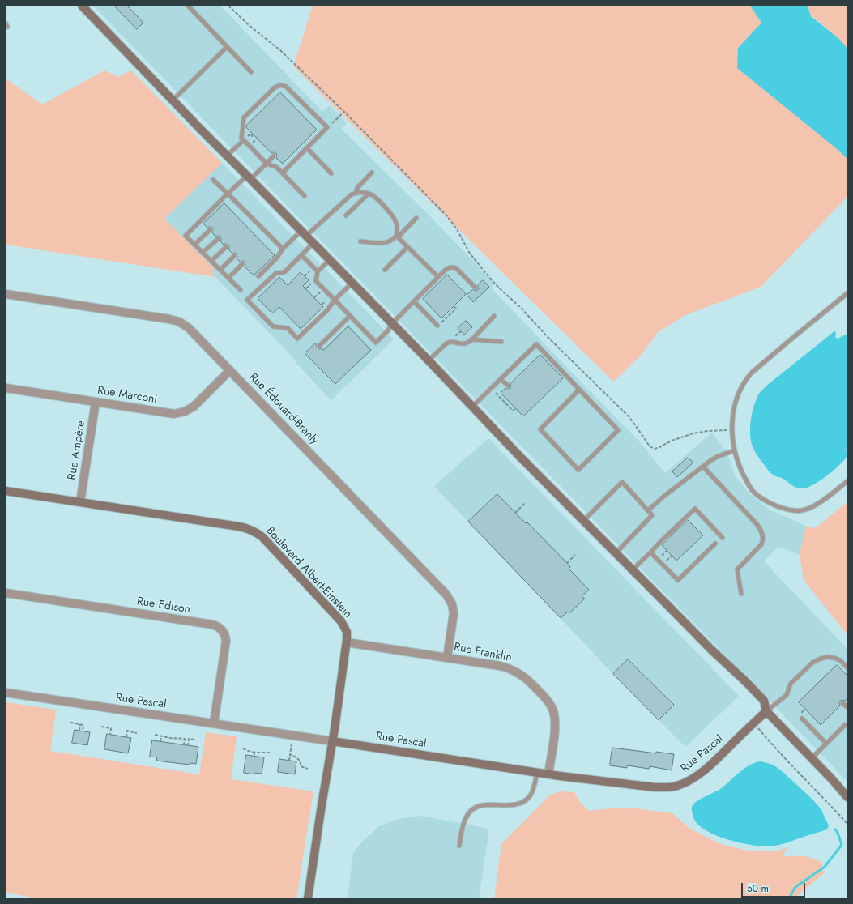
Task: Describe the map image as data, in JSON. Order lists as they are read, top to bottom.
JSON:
{
  "streets": {
    "street": [
      "Rue Marconi",
      "Rue Édouard-Branly",
      "Rue Ampère",
      "Boulevard Albert-Einstein",
      "Rue Edison",
      "Rue Franklin",
      "Rue Pascal"
    ]
  },
  "crossings": [
    ["Rue Marconi", "Rue Édouard-Branly"],
    ["Rue Marconi", "Rue Ampère"],
    ["Rue Édouard-Branly", "Rue Franklin"],
    ["Rue Ampère", "Boulevard Albert-Einstein"],
    ["Boulevard Albert-Einstein", "Rue Franklin"],
    ["Boulevard Albert-Einstein", "Rue Pascal"],
    ["Rue Edison", "Rue Pascal"],
    ["Rue Franklin", "Rue Pascal"]
  ],
  "scale_bar": "50 m"
}
